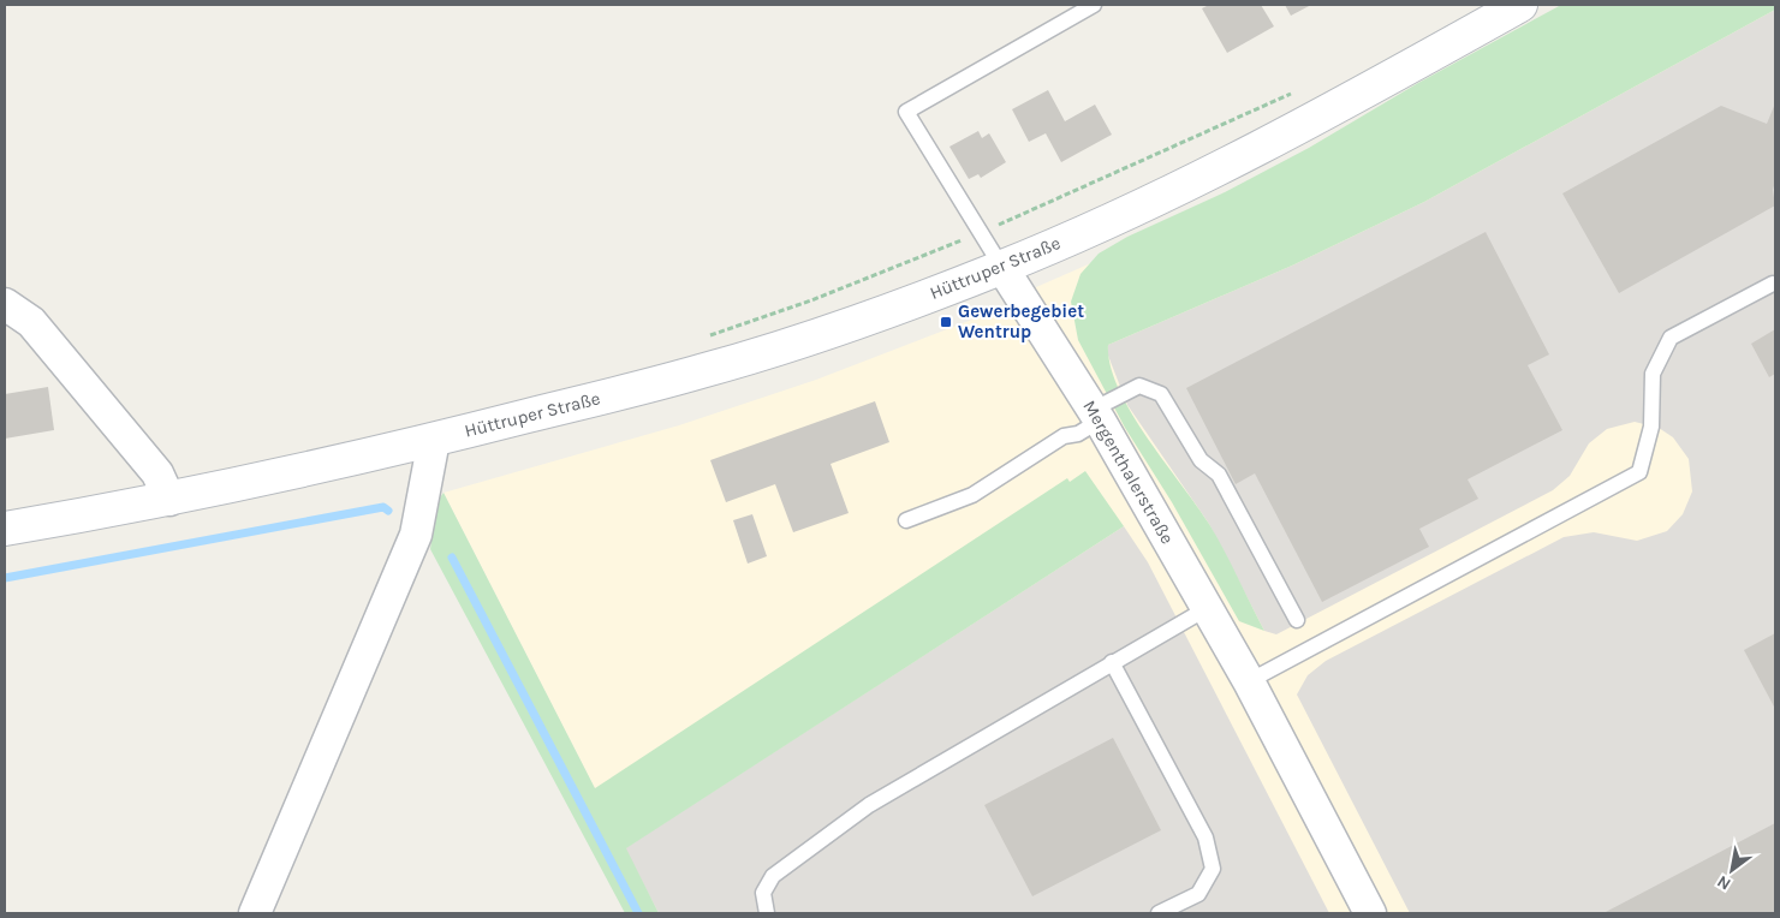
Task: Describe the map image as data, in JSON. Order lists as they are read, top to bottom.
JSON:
{
  "streets": {
    "main road": ["Hüttruper Straße"],
    "street": ["Mergenthalerstraße"]
  },
  "crossings": [
    ["Hüttruper Straße", "Mergenthalerstraße"]
  ],
  "places": {
    "transit": ["Gewerbegebiet Wentrup"]
  },
  "north": "bottom left"
}
